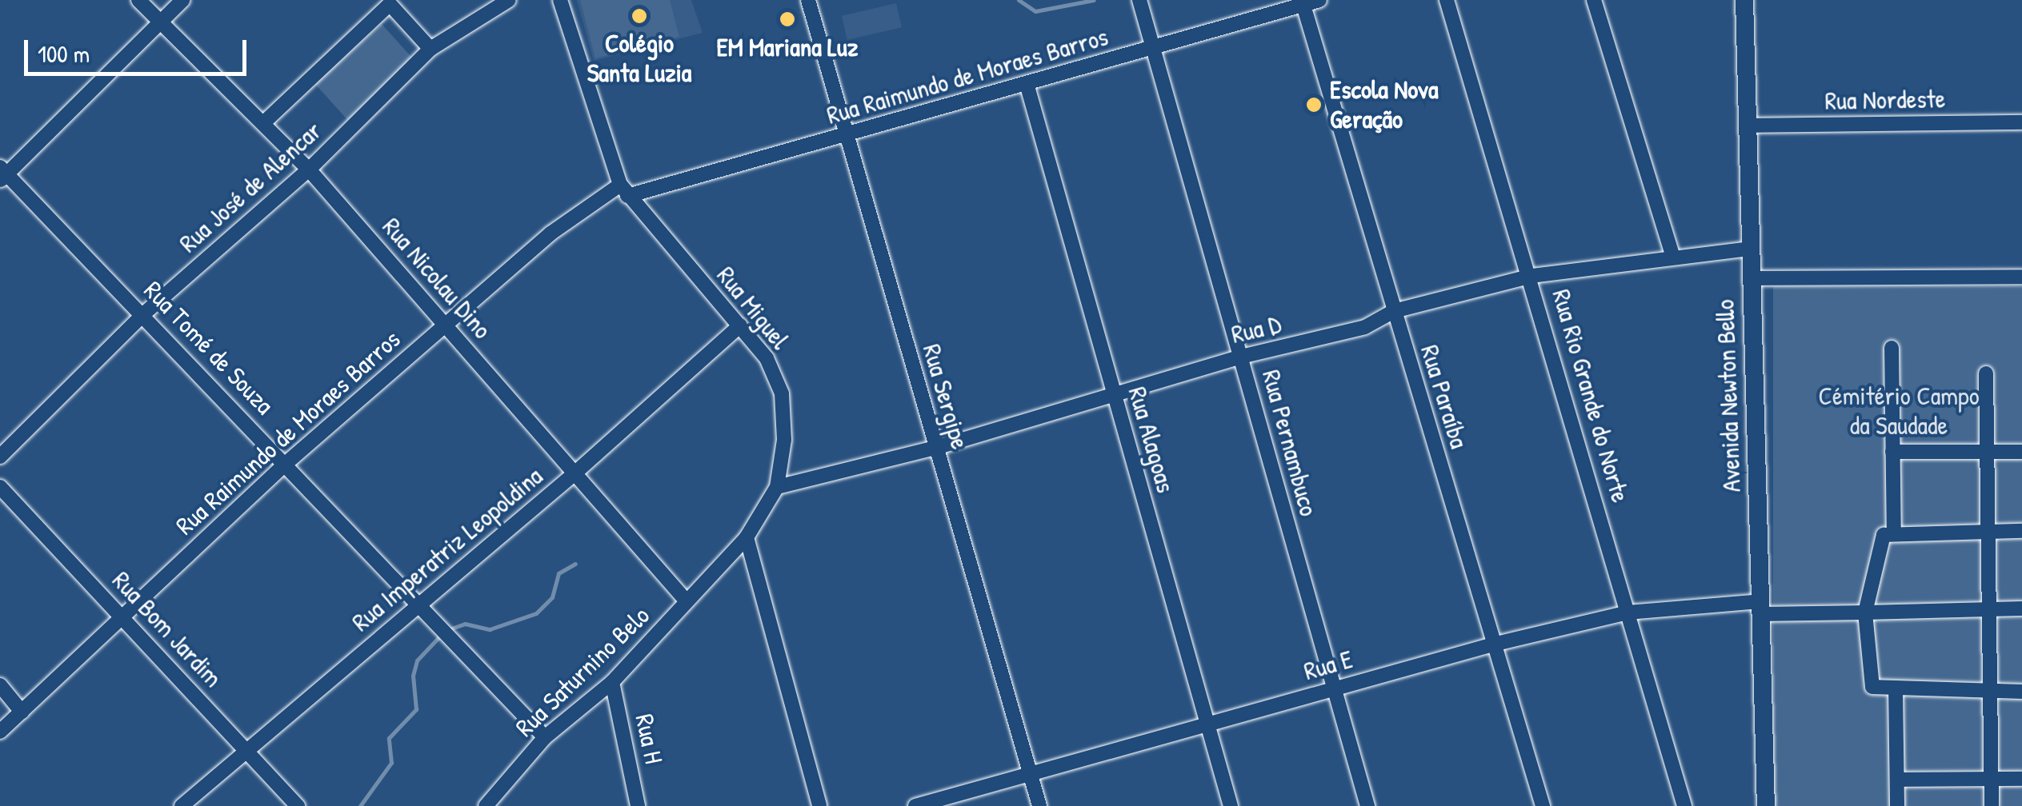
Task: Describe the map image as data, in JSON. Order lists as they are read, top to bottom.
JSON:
{
  "streets": {
    "main road": ["Avenida Newton Bello"],
    "street": [
      "Rua Raimundo de Moraes Barros",
      "Rua Nordeste",
      "Rua José de Alencar",
      "Rua Nicolau Dino",
      "Rua Miguel",
      "Rua D",
      "Rua Tomé de Souza",
      "Rua Rio Grande do Norte",
      "Rua Sergipe",
      "Rua Paraíba",
      "Rua Alagoas",
      "Rua Pernambuco",
      "Rua Imperatriz Leopoldina",
      "Rua Bom Jardim",
      "Rua E",
      "Rua Saturnino Belo",
      "Rua H"
    ]
  },
  "crossings": [
    ["Rua Raimundo de Moraes Barros", "Rua Nicolau Dino"],
    ["Rua Raimundo de Moraes Barros", "Rua Miguel"],
    ["Rua Raimundo de Moraes Barros", "Rua Tomé de Souza"],
    ["Rua Raimundo de Moraes Barros", "Rua Sergipe"],
    ["Rua Raimundo de Moraes Barros", "Rua Paraíba"],
    ["Rua Raimundo de Moraes Barros", "Rua Alagoas"],
    ["Rua Raimundo de Moraes Barros", "Rua Pernambuco"],
    ["Rua Raimundo de Moraes Barros", "Rua Bom Jardim"],
    ["Rua Nordeste", "Avenida Newton Bello"],
    ["Rua José de Alencar", "Rua Nicolau Dino"],
    ["Rua José de Alencar", "Rua Tomé de Souza"],
    ["Rua Nicolau Dino", "Rua Imperatriz Leopoldina"],
    ["Rua Nicolau Dino", "Rua Saturnino Belo"],
    ["Rua Miguel", "Rua D"],
    ["Rua Miguel", "Rua Imperatriz Leopoldina"],
    ["Rua Miguel", "Rua Saturnino Belo"],
    ["Rua D", "Rua Rio Grande do Norte"],
    ["Rua D", "Avenida Newton Bello"],
    ["Rua D", "Rua Sergipe"],
    ["Rua D", "Rua Paraíba"],
    ["Rua D", "Rua Alagoas"],
    ["Rua D", "Rua Pernambuco"],
    ["Rua Tomé de Souza", "Rua Imperatriz Leopoldina"],
    ["Rua Tomé de Souza", "Rua Saturnino Belo"],
    ["Rua Rio Grande do Norte", "Rua E"],
    ["Avenida Newton Bello", "Rua E"],
    ["Rua Sergipe", "Rua E"],
    ["Rua Paraíba", "Rua E"],
    ["Rua Alagoas", "Rua E"],
    ["Rua Pernambuco", "Rua E"],
    ["Rua Imperatriz Leopoldina", "Rua Bom Jardim"],
    ["Rua Saturnino Belo", "Rua H"]
  ],
  "parks": ["Cémitério Campo da Saudade"],
  "places": ["Colégio Santa Luzia", "EM Mariana Luz", "Escola Nova Geração"],
  "scale_bar": "100 m"
}
